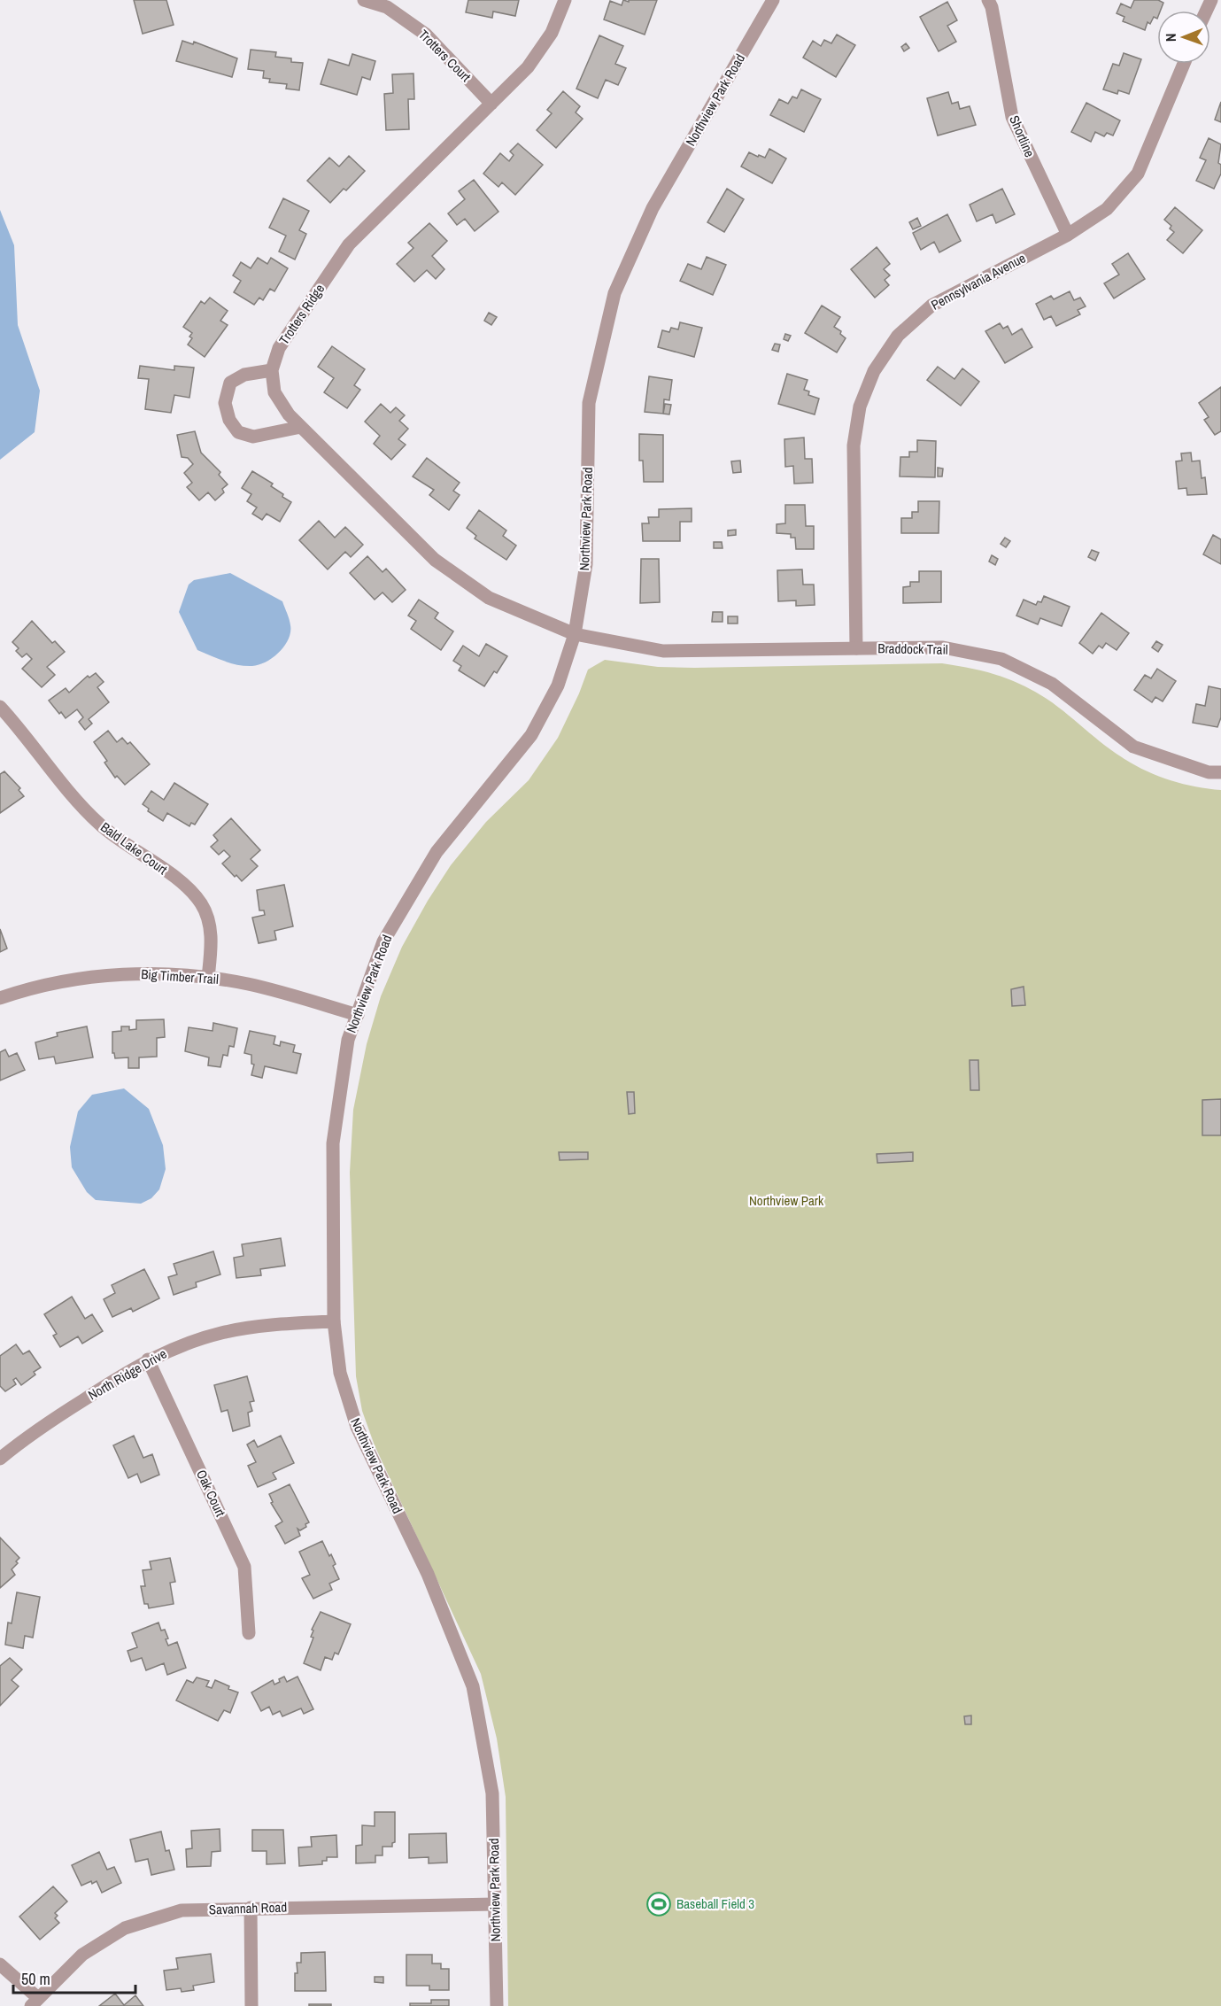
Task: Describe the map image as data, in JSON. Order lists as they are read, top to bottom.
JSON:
{
  "streets": {
    "street": [
      "Trotters Court",
      "Northview Park Road",
      "Shortline",
      "Pennsylvania Avenue",
      "Trotters Ridge",
      "Braddock Trail",
      "Bald Lake Court",
      "Big Timber Trail",
      "North Ridge Drive",
      "Oak Court",
      "Savannah Road"
    ]
  },
  "crossings": [
    ["Trotters Court", "Trotters Ridge"],
    ["Northview Park Road", "Braddock Trail"],
    ["Northview Park Road", "Big Timber Trail"],
    ["Northview Park Road", "North Ridge Drive"],
    ["Northview Park Road", "Savannah Road"],
    ["Shortline", "Pennsylvania Avenue"],
    ["Pennsylvania Avenue", "Braddock Trail"],
    ["Bald Lake Court", "Big Timber Trail"],
    ["North Ridge Drive", "Oak Court"]
  ],
  "parks": ["Northview Park"],
  "places": {
    "sports": ["Baseball Field 3"]
  },
  "scale_bar": "50 m",
  "north": "left"
}
